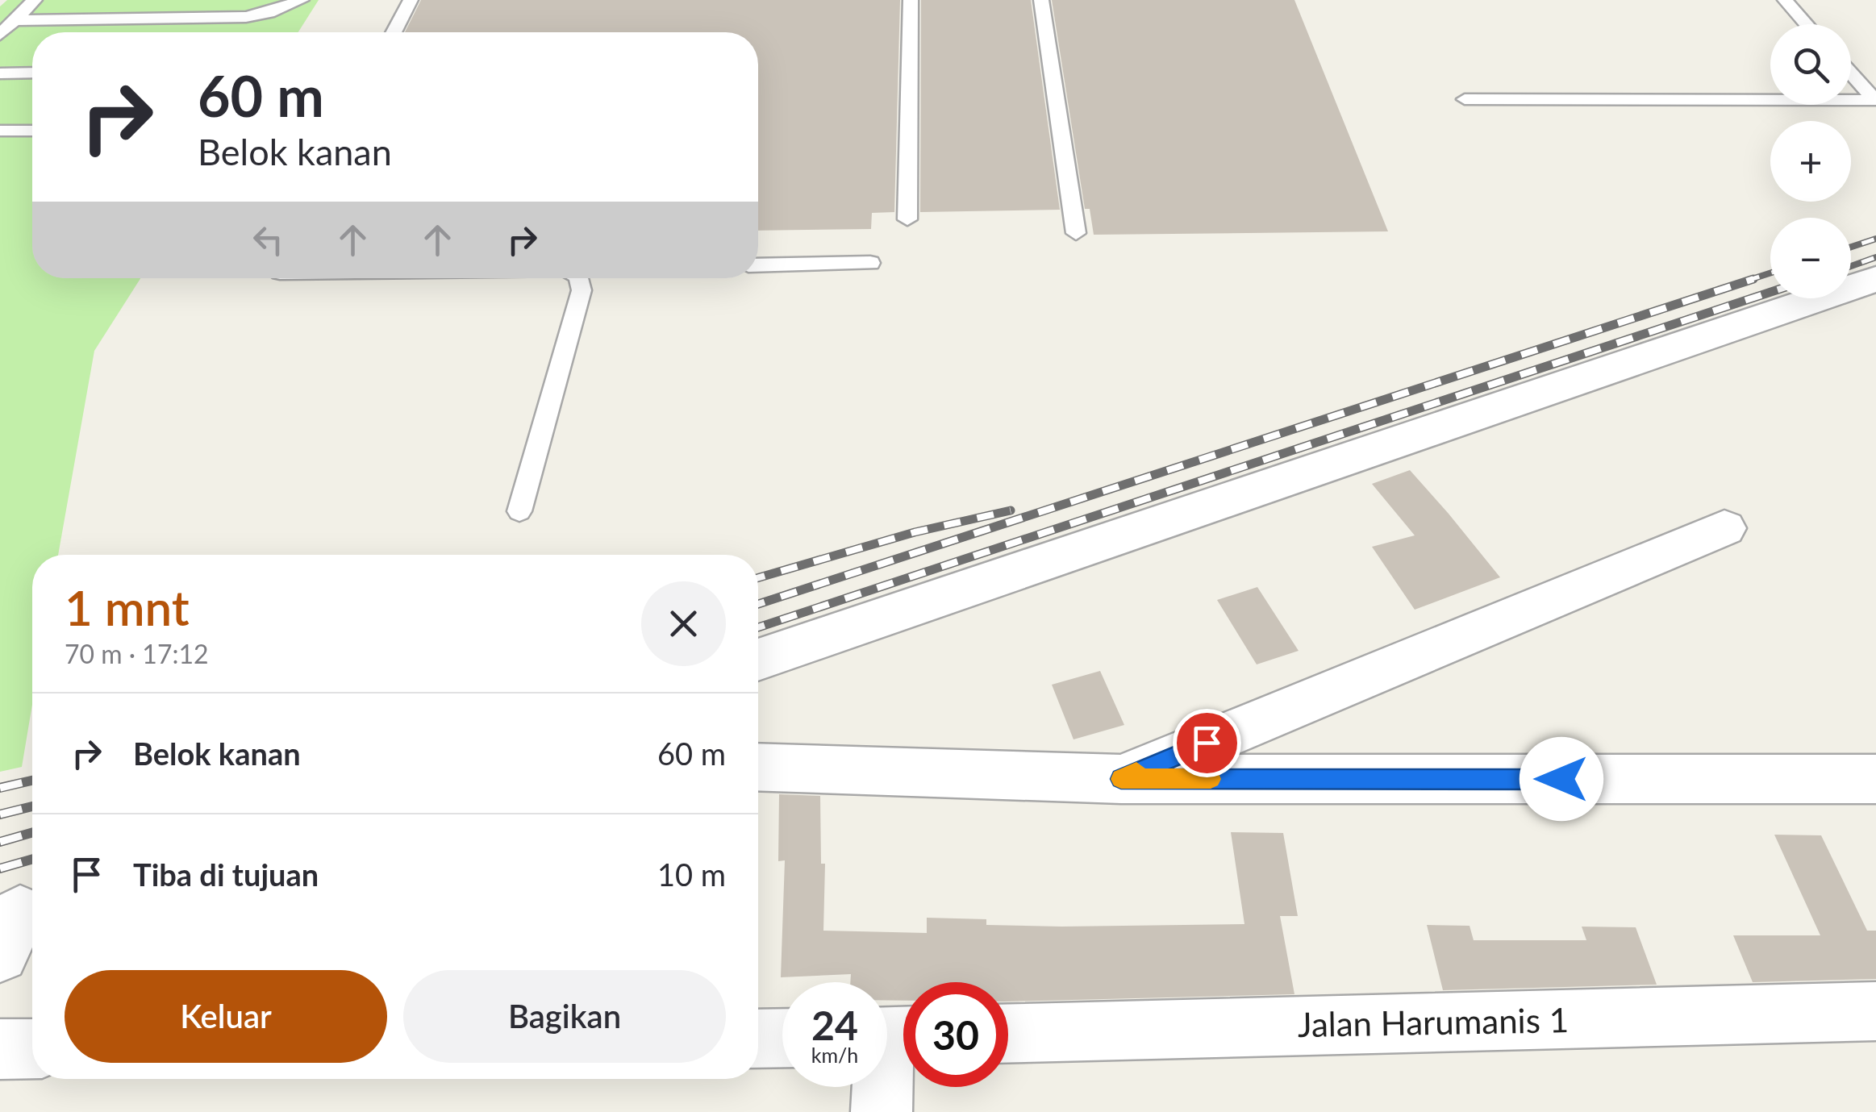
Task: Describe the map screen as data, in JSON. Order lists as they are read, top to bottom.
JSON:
{
  "streets": {
    "street": ["Jalan Harumanis 1"]
  },
  "page": {
    "map_buttons": ["+", "−"],
    "turn": ["60 m", "Belok kanan"],
    "heading": ["1 mnt", "70 m · 17:12"],
    "list": [
      {
        "name": "Belok kanan",
        "value": "60 m"
      },
      {
        "name": "Tiba di tujuan",
        "value": "10 m"
      }
    ],
    "buttons": ["Keluar", "Bagikan"],
    "speed": "24 km/h",
    "limit": "30"
  }
}
